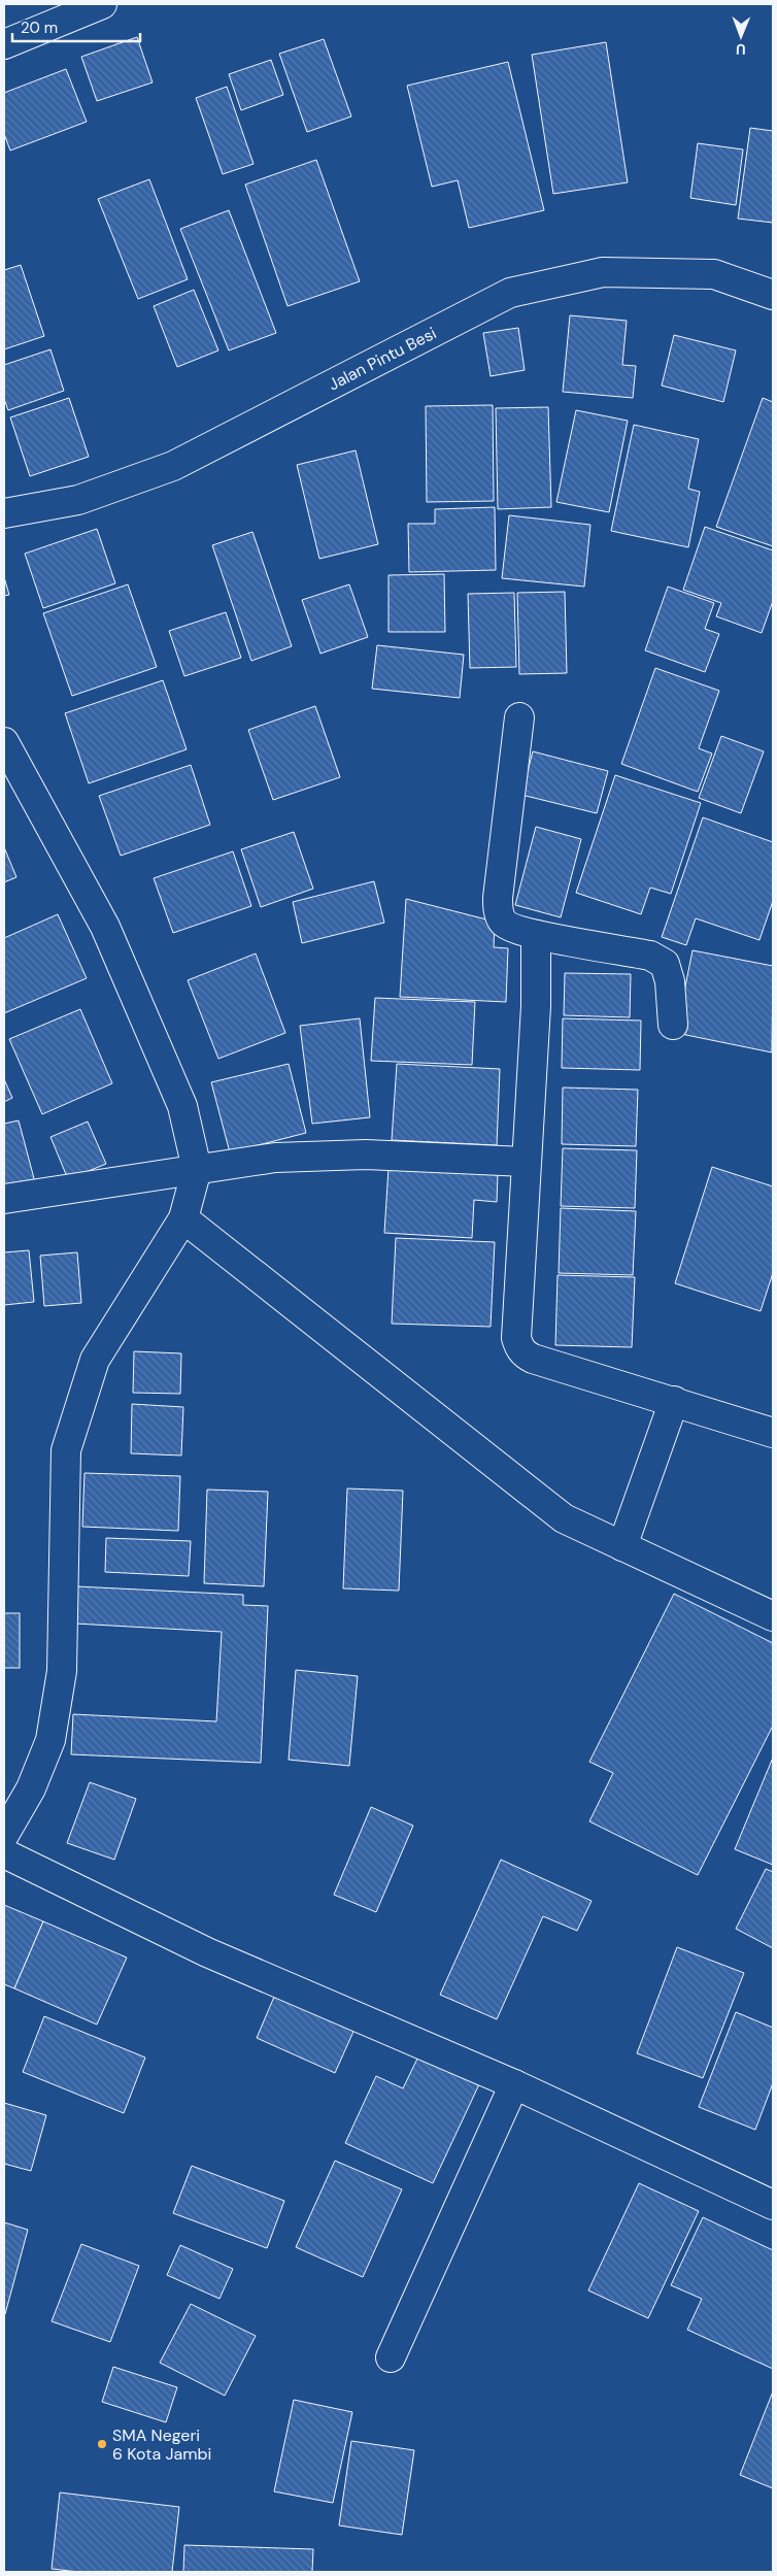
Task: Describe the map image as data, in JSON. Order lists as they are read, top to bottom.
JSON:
{
  "streets": {
    "street": ["Jalan Pintu Besi"]
  },
  "places": ["SMA Negeri 6 Kota Jambi"],
  "scale_bar": "20 m",
  "north": "bottom"
}
